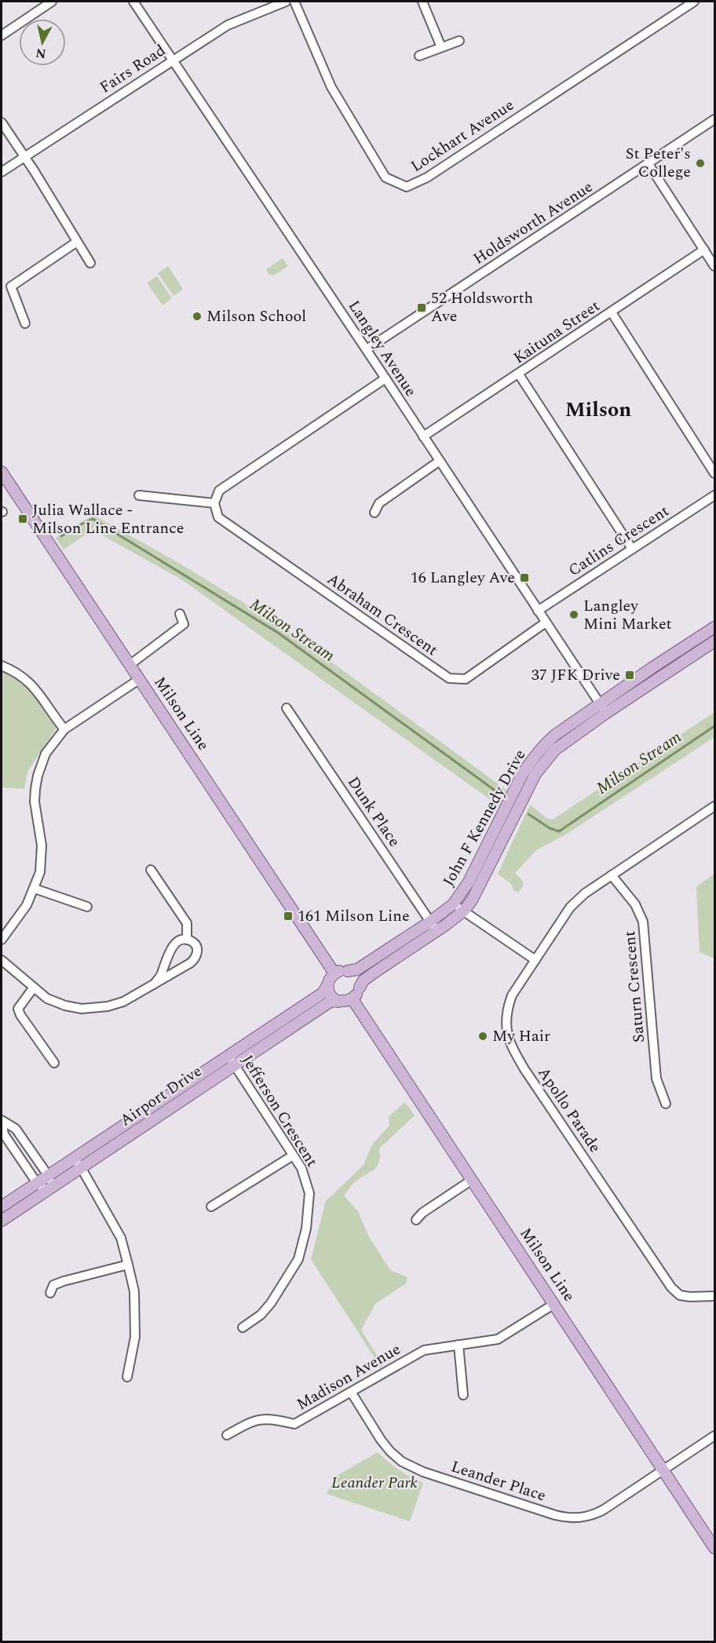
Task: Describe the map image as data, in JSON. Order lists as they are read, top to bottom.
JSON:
{
  "streets": {
    "main road": ["Milson Line", "John F Kennedy Drive", "Airport Drive"],
    "street": [
      "Fairs Road",
      "Lockhart Avenue",
      "Holdsworth Avenue",
      "Kaituna Street",
      "Langley Avenue",
      "Catlins Crescent",
      "Abraham Crescent",
      "Dunk Place",
      "Saturn Crescent",
      "Apollo Parade",
      "Jefferson Crescent",
      "Madison Avenue",
      "Leander Place"
    ]
  },
  "crossings": [
    ["Fairs Road", "Langley Avenue"],
    ["Holdsworth Avenue", "Langley Avenue"],
    ["Kaituna Street", "Langley Avenue"],
    ["Langley Avenue", "Catlins Crescent"],
    ["Langley Avenue", "Abraham Crescent"],
    ["Langley Avenue", "John F Kennedy Drive"],
    ["Milson Line", "John F Kennedy Drive"],
    ["Milson Line", "Airport Drive"],
    ["Milson Line", "Madison Avenue"],
    ["Milson Line", "Leander Place"],
    ["Dunk Place", "John F Kennedy Drive"],
    ["John F Kennedy Drive", "Airport Drive"],
    ["Saturn Crescent", "Apollo Parade"],
    ["Airport Drive", "Jefferson Crescent"],
    ["Madison Avenue", "Leander Place"]
  ],
  "districts": ["Milson"],
  "water": ["Milson Stream"],
  "parks": ["Leander Park"],
  "places": {
    "other": [
      "St Peter's College",
      "Milson School",
      "Langley Mini Market",
      "My Hair"
    ],
    "transit": [
      "52 Holdsworth Ave",
      "Julia Wallace - Milson Line Entrance",
      "16 Langley Ave",
      "37 JFK Drive",
      "161 Milson Line"
    ]
  },
  "north": "bottom"
}
